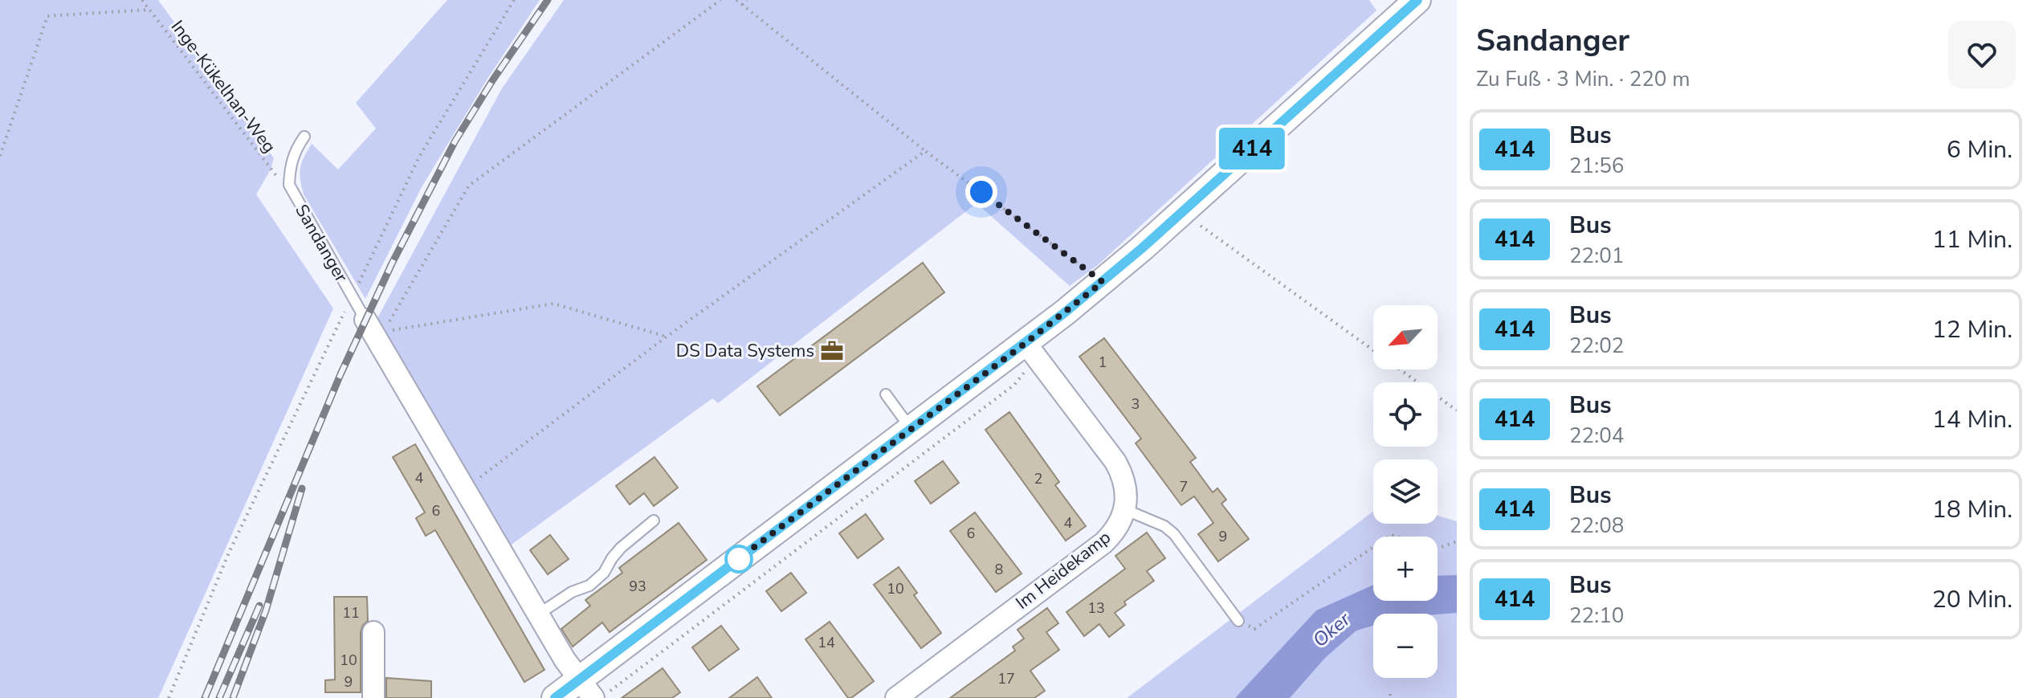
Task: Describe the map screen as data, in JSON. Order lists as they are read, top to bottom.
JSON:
{
  "streets": {
    "street": ["Sandanger", "Im Heidekamp"],
    "path": ["Inge-Kükelhan-Weg"]
  },
  "crossings": [
    ["Inge-Kükelhan-Weg", "Sandanger"]
  ],
  "water": ["Oker"],
  "places": {
    "office": ["DS Data Systems"]
  },
  "lines": ["bus line 414"],
  "house_numbers": [
    "1",
    "3",
    "4",
    "2",
    "7",
    "6",
    "4",
    "6",
    "9",
    "8",
    "93",
    "10",
    "13",
    "11",
    "14",
    "10",
    "17",
    "9"
  ],
  "north": "bottom left",
  "page": {
    "on_map": "414",
    "heading": ["Sandanger", "Zu Fuß · 3 Min. · 220 m"],
    "list": [
      {
        "mark": "414",
        "name": "Bus",
        "note": "21:56",
        "value": "6 Min."
      },
      {
        "mark": "414",
        "name": "Bus",
        "note": "22:01",
        "value": "11 Min."
      },
      {
        "mark": "414",
        "name": "Bus",
        "note": "22:02",
        "value": "12 Min."
      },
      {
        "mark": "414",
        "name": "Bus",
        "note": "22:04",
        "value": "14 Min."
      },
      {
        "mark": "414",
        "name": "Bus",
        "note": "22:08",
        "value": "18 Min."
      },
      {
        "mark": "414",
        "name": "Bus",
        "note": "22:10",
        "value": "20 Min."
      }
    ],
    "map_buttons": ["+", "−"]
  }
}
